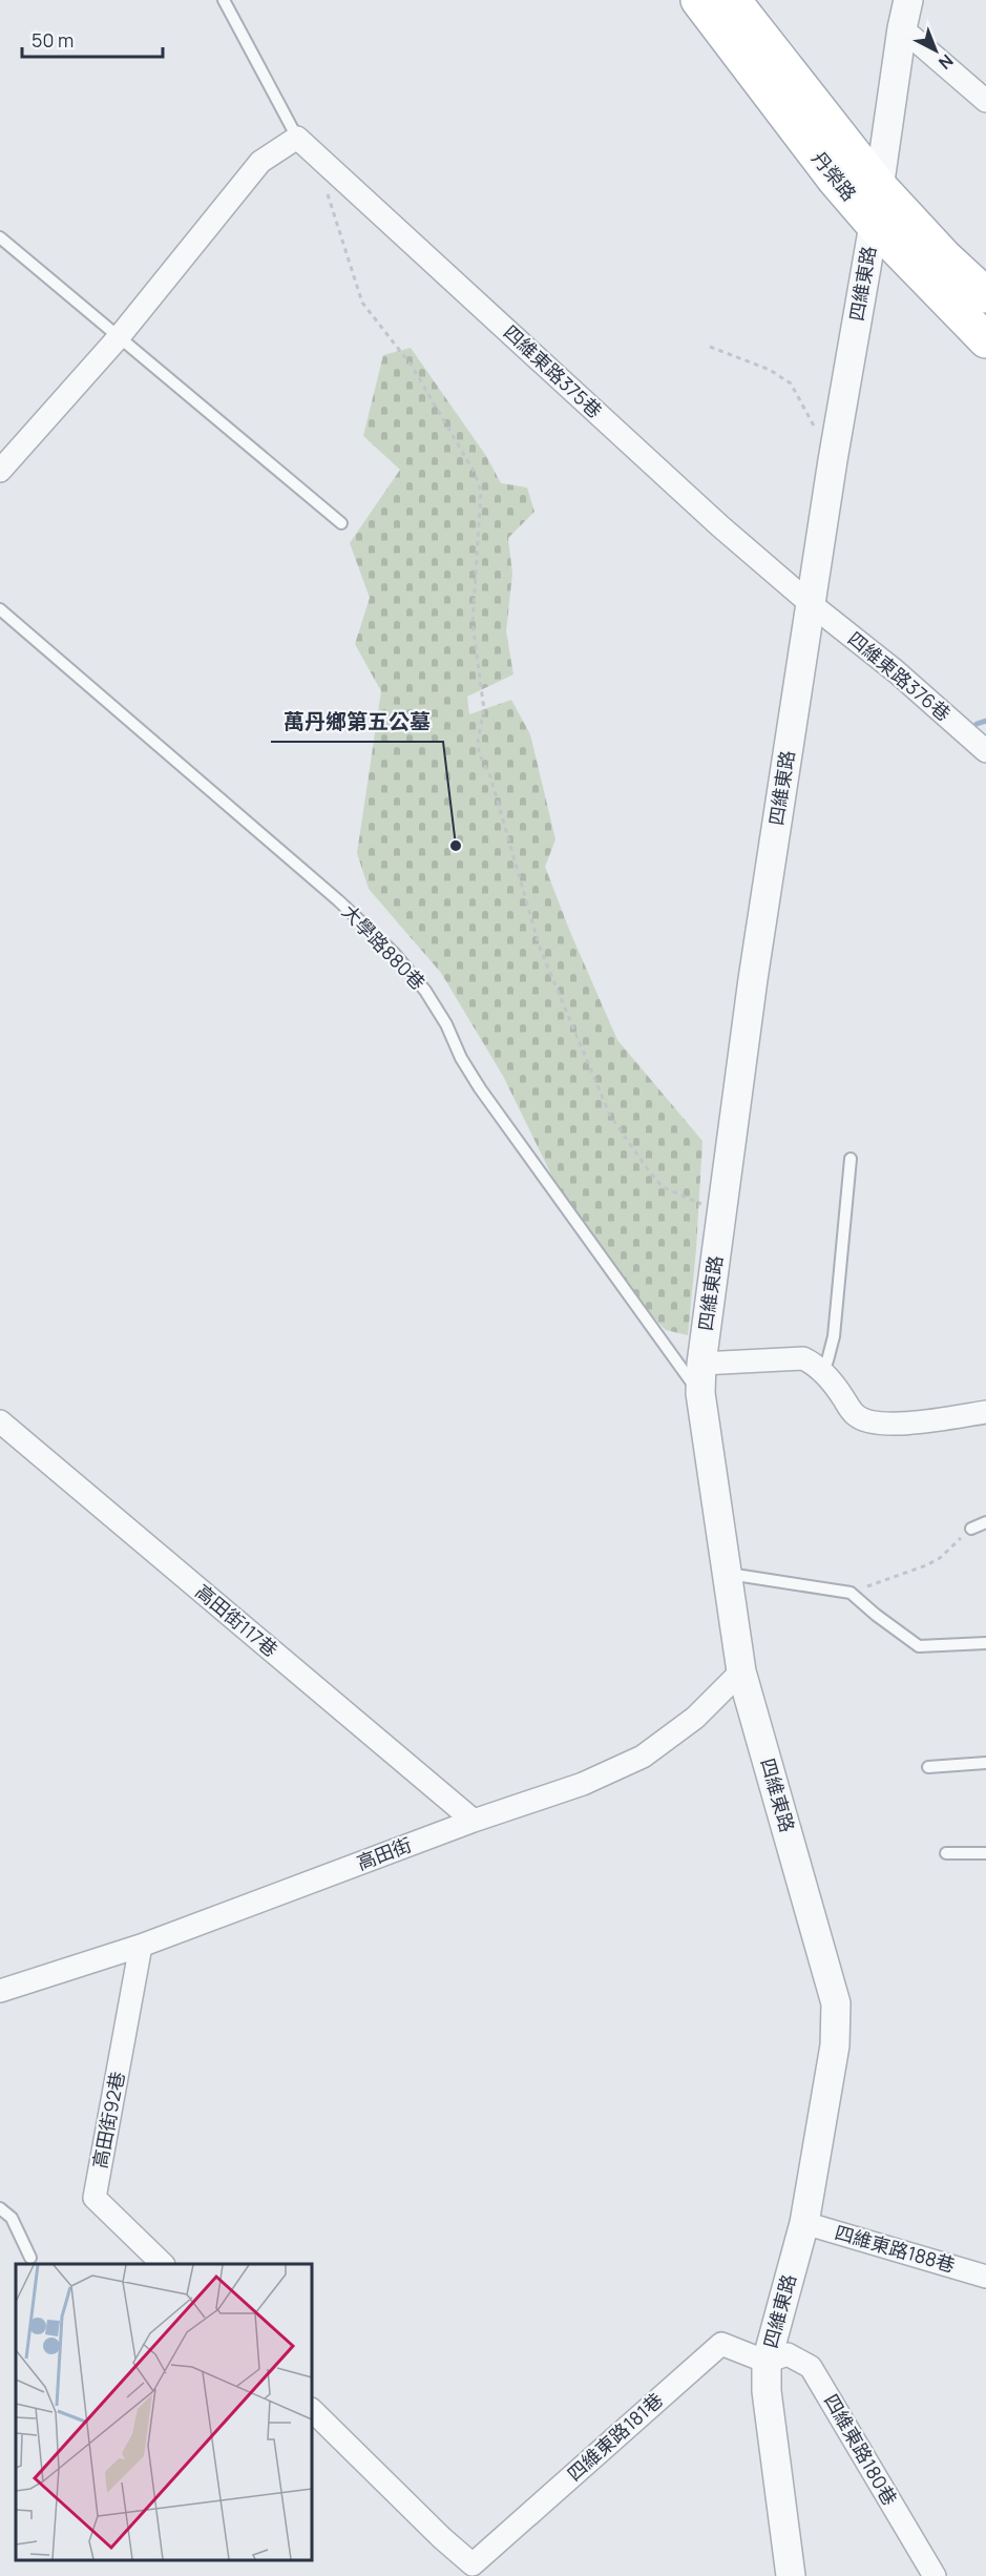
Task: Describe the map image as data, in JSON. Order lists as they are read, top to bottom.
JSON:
{
  "streets": {
    "main road": ["丹榮路"],
    "street": [
      "四維東路",
      "四維東路375巷",
      "四維東路376巷",
      "高田街117巷",
      "高田街",
      "高田街92巷",
      "四維東路188巷",
      "四維東路181巷",
      "四維東路180巷"
    ],
    "lane": ["大學路880巷"]
  },
  "crossings": [
    ["丹榮路", "四維東路"],
    ["四維東路", "四維東路375巷"],
    ["四維東路", "四維東路376巷"],
    ["四維東路", "大學路880巷"],
    ["四維東路", "高田街"],
    ["四維東路", "四維東路188巷"],
    ["四維東路", "四維東路181巷"],
    ["四維東路", "四維東路180巷"],
    ["四維東路375巷", "四維東路376巷"],
    ["高田街117巷", "高田街"],
    ["高田街", "高田街92巷"],
    ["四維東路181巷", "四維東路180巷"]
  ],
  "places": ["萬丹鄉第五公墓"],
  "scale_bar": "50 m",
  "north": "bottom right"
}
